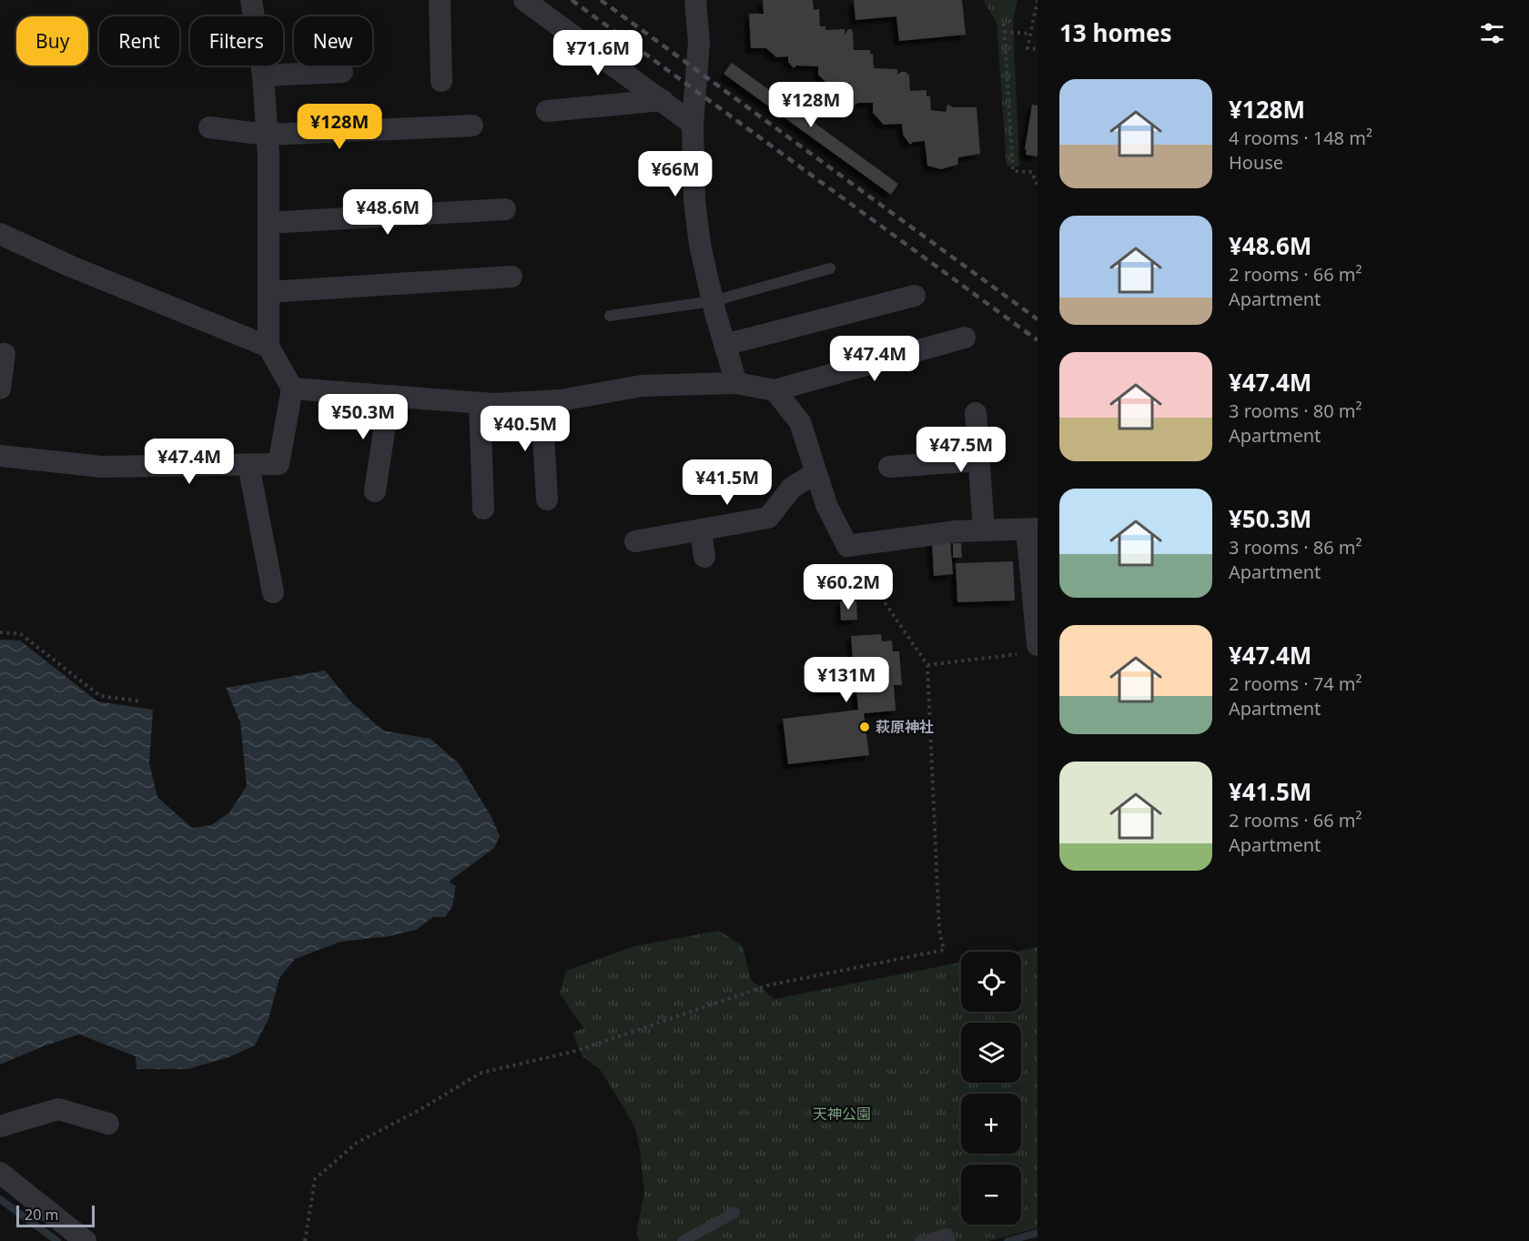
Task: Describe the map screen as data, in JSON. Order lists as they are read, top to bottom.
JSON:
{
  "parks": ["天神公園"],
  "places": ["萩原神社"],
  "scale_bar": "20 m",
  "page": {
    "heading": "13 homes",
    "chip": [
      "Buy",
      "Rent",
      "Filters",
      "New"
    ],
    "price": [
      "¥71.6M",
      "¥128M",
      "¥128M",
      "¥66M",
      "¥48.6M",
      "¥47.4M",
      "¥50.3M",
      "¥40.5M",
      "¥47.5M",
      "¥47.4M",
      "¥41.5M",
      "¥60.2M",
      "¥131M"
    ],
    "list": [
      {
        "name": "¥128M",
        "note": "4 rooms · 148 m² · House"
      },
      {
        "name": "¥48.6M",
        "note": "2 rooms · 66 m² · Apartment"
      },
      {
        "name": "¥47.4M",
        "note": "3 rooms · 80 m² · Apartment"
      },
      {
        "name": "¥50.3M",
        "note": "3 rooms · 86 m² · Apartment"
      },
      {
        "name": "¥47.4M",
        "note": "2 rooms · 74 m² · Apartment"
      },
      {
        "name": "¥41.5M",
        "note": "2 rooms · 66 m² · Apartment"
      }
    ],
    "map_buttons": ["+", "−"],
    "scale": "20 m"
  }
}
